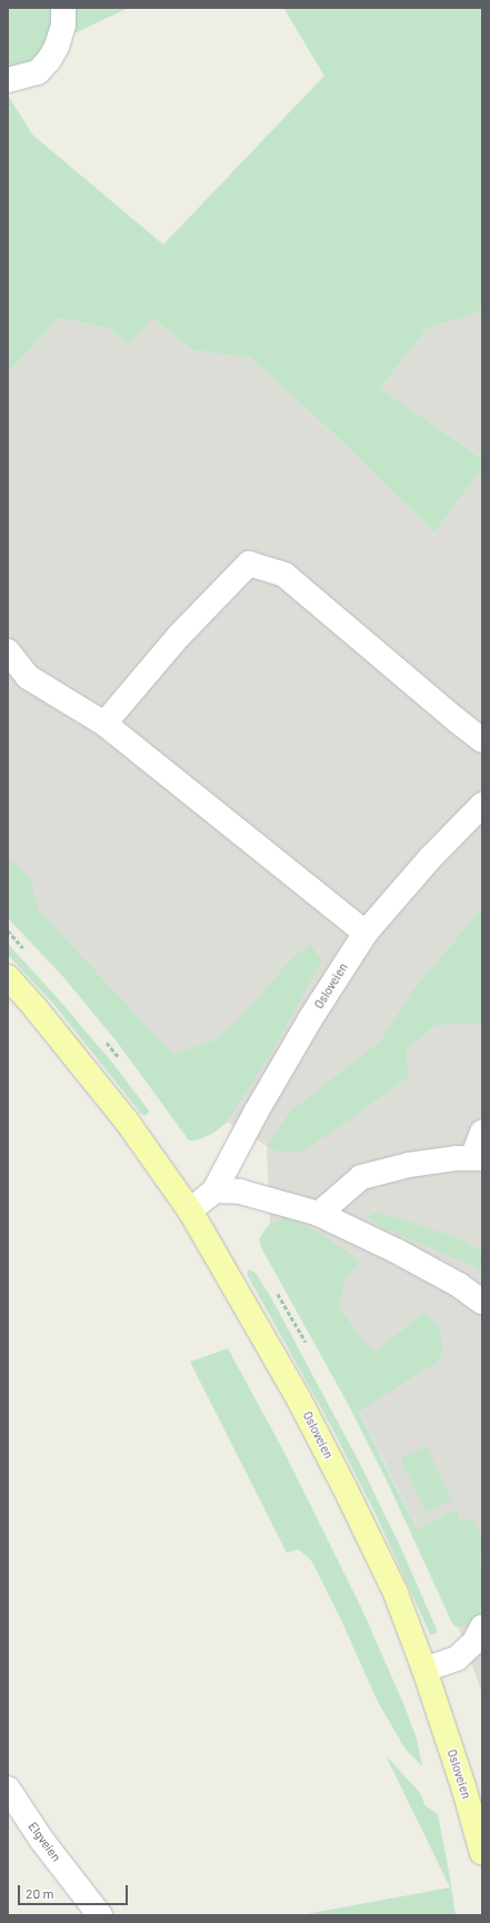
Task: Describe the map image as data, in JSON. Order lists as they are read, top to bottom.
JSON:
{
  "streets": {
    "main road": ["Osloveien"],
    "street": ["Elgveien"]
  },
  "scale_bar": "20 m"
}
